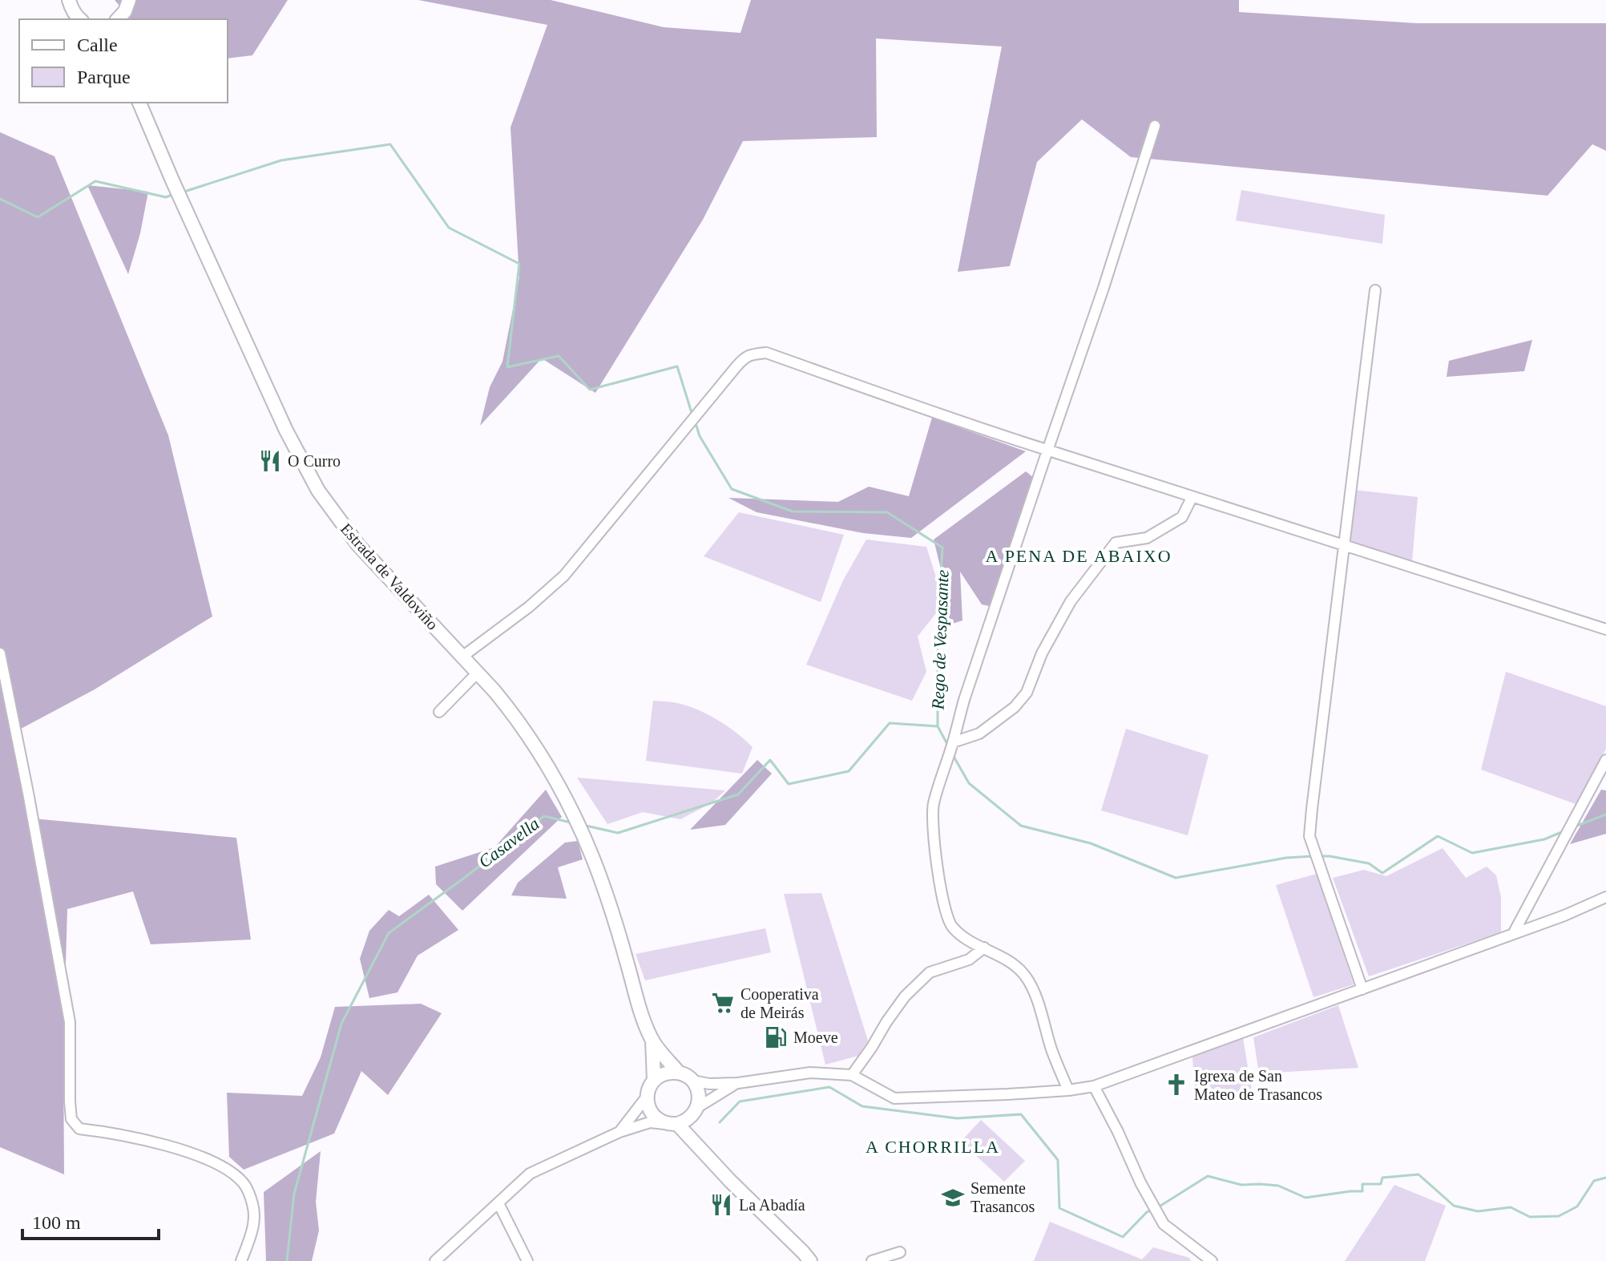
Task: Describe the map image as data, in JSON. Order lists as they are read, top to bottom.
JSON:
{
  "streets": {
    "main road": ["Estrada de Valdoviño"]
  },
  "districts": ["A PENA DE ABAIXO", "A CHORRILLA"],
  "water": ["Rego de Vespasante", "Casavella"],
  "places": {
    "restaurant": ["O Curro", "La Abadía"],
    "supermarket": ["Cooperativa de Meirás"],
    "fuel station": ["Moeve"],
    "church": ["Igrexa de San Mateo de Trasancos"],
    "school or university": ["Semente Trasancos"]
  },
  "legend": ["Calle", "Parque"],
  "scale_bar": "100 m"
}
